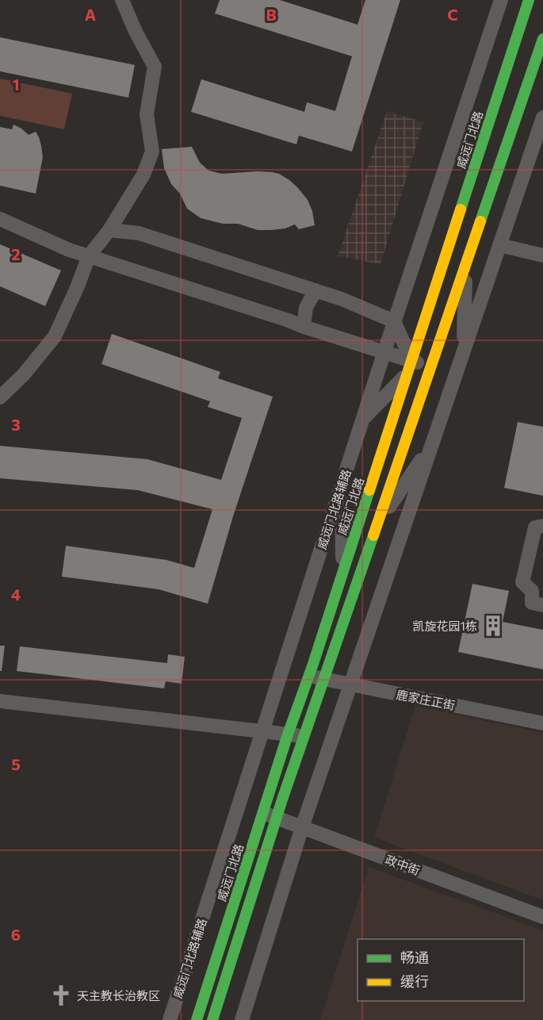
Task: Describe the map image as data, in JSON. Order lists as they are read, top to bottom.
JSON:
{
  "streets": {
    "main road": ["威远门北路"],
    "street": ["威远门北路辅路", "鹿家庄正街", "政中街"]
  },
  "crossings": [
    ["威远门北路", "鹿家庄正街"],
    ["威远门北路", "政中街"]
  ],
  "places": {
    "building": ["凯旋花园1栋"],
    "church": ["天主教长治教区"]
  },
  "legend": ["畅通", "缓行"],
  "grid": {
    "columns": ["A", "B", "C"],
    "rows": [
      "1",
      "2",
      "3",
      "4",
      "5",
      "6"
    ]
  }
}
